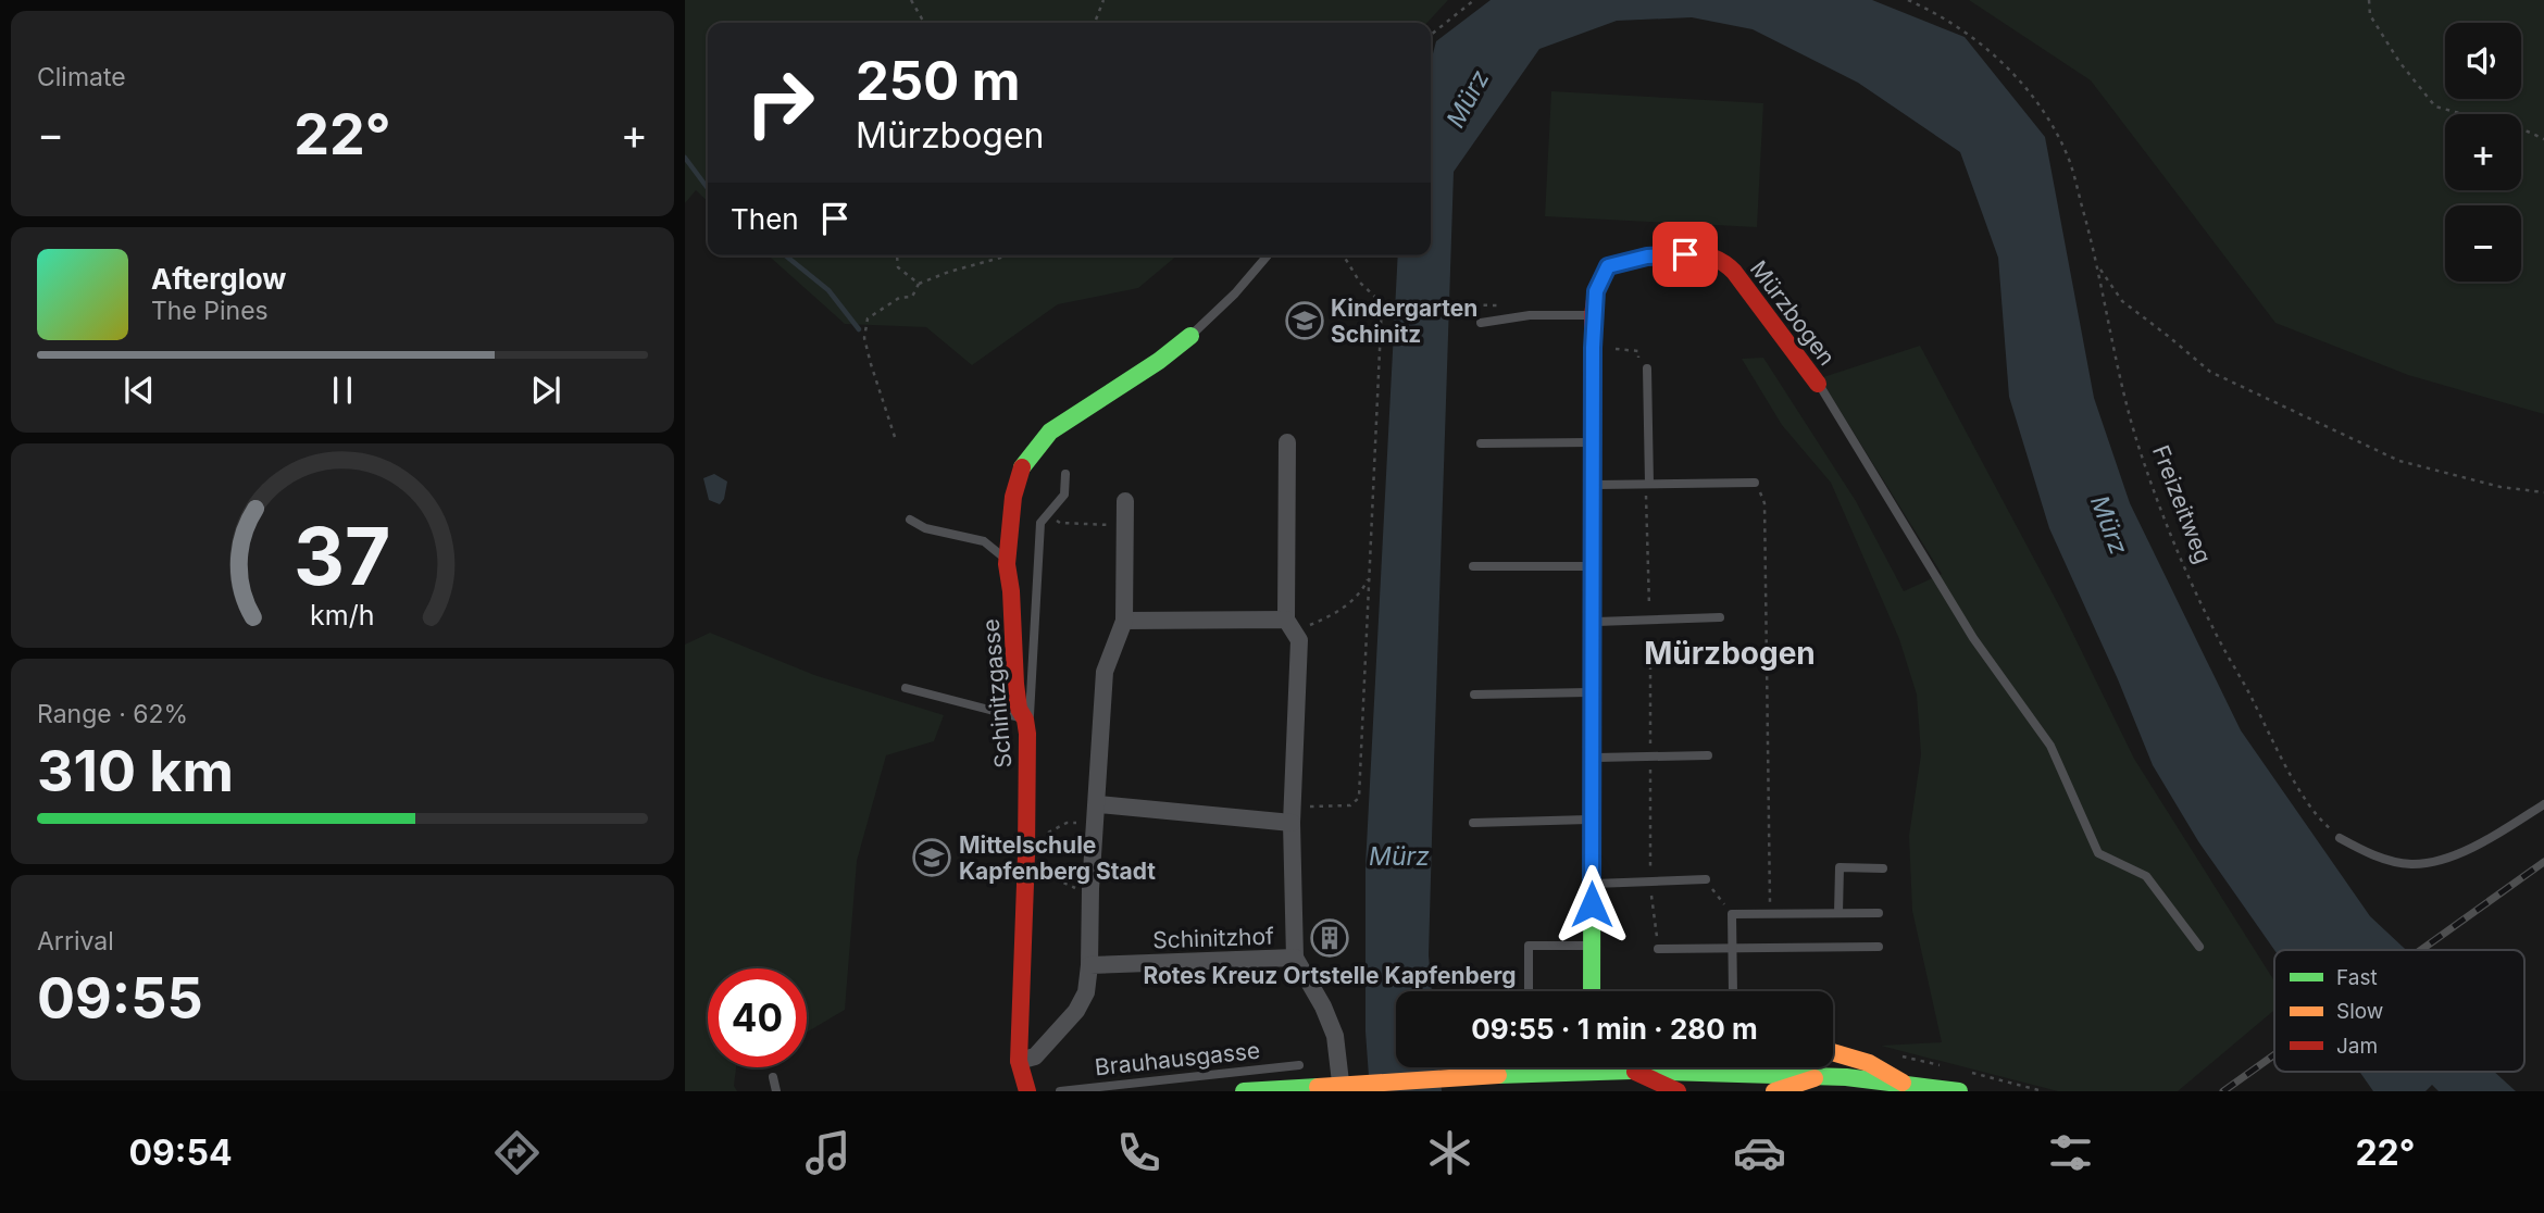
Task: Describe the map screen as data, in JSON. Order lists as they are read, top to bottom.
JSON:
{
  "streets": {
    "main road": ["Mürzbogen", "Schinitzgasse"],
    "street": ["Schinitzhof"],
    "lane": ["Brauhausgasse"],
    "path": ["Freizeitweg"]
  },
  "districts": ["Mürzbogen"],
  "water": ["Mürz"],
  "places": {
    "school or university": ["Kindergarten Schinitz", "Mittelschule Kapfenberg Stadt"],
    "building": ["Rotes Kreuz Ortstelle Kapfenberg"]
  },
  "legend": ["Fast", "Slow", "Jam"],
  "page": {
    "tile": [
      "Climate",
      ["Range · 62%", "310 km"],
      ["Arrival", "09:55"]
    ],
    "map_buttons": ["+", "−"],
    "turn": ["250 m", "Mürzbogen"],
    "heat": ["−", "22°", "+"],
    "then": "Then",
    "song": ["Afterglow", "The Pines"],
    "limit": "40",
    "trip": "09:55 · 1 min · 280 m",
    "tabs": ["09:54", "22°"],
    "gauge": ["37", "km/h"]
  }
}
